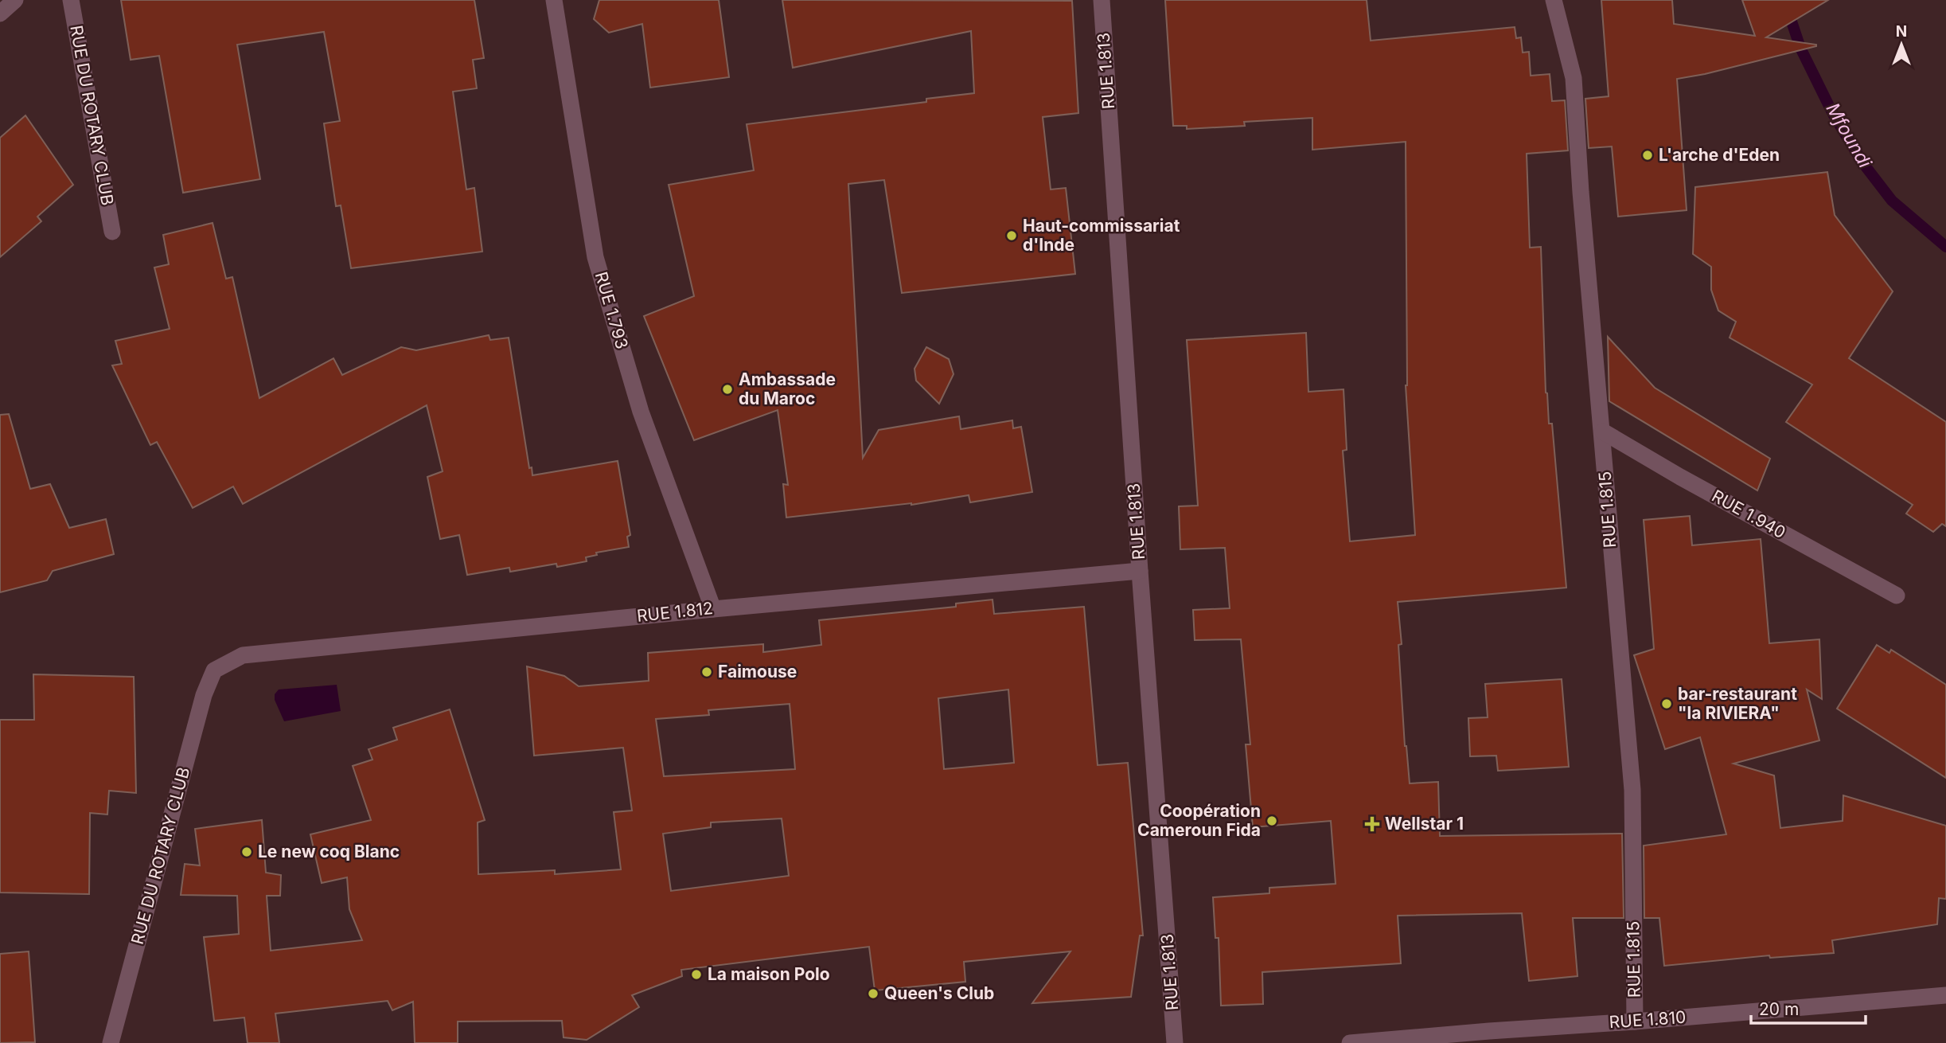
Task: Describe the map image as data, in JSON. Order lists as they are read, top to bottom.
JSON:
{
  "streets": {
    "street": [
      "RUE 1.813",
      "RUE DU ROTARY CLUB",
      "RUE 1.793",
      "RUE 1.815",
      "RUE 1.940",
      "RUE 1.812",
      "RUE 1.810"
    ]
  },
  "crossings": [
    ["RUE 1.813", "RUE 1.812"],
    ["RUE DU ROTARY CLUB", "RUE 1.812"],
    ["RUE 1.793", "RUE 1.812"],
    ["RUE 1.815", "RUE 1.940"],
    ["RUE 1.815", "RUE 1.810"]
  ],
  "water": ["Mfoundi"],
  "places": {
    "other": [
      "L'arche d'Eden",
      "Haut-commissariat d'Inde",
      "Ambassade du Maroc",
      "Faimouse",
      "bar-restaurant \"la RIVIERA\"",
      "Coopération Cameroun Fida",
      "Le new coq Blanc",
      "La maison Polo",
      "Queen's Club"
    ],
    "health": ["Wellstar 1"]
  },
  "scale_bar": "20 m",
  "north": "top"
}
